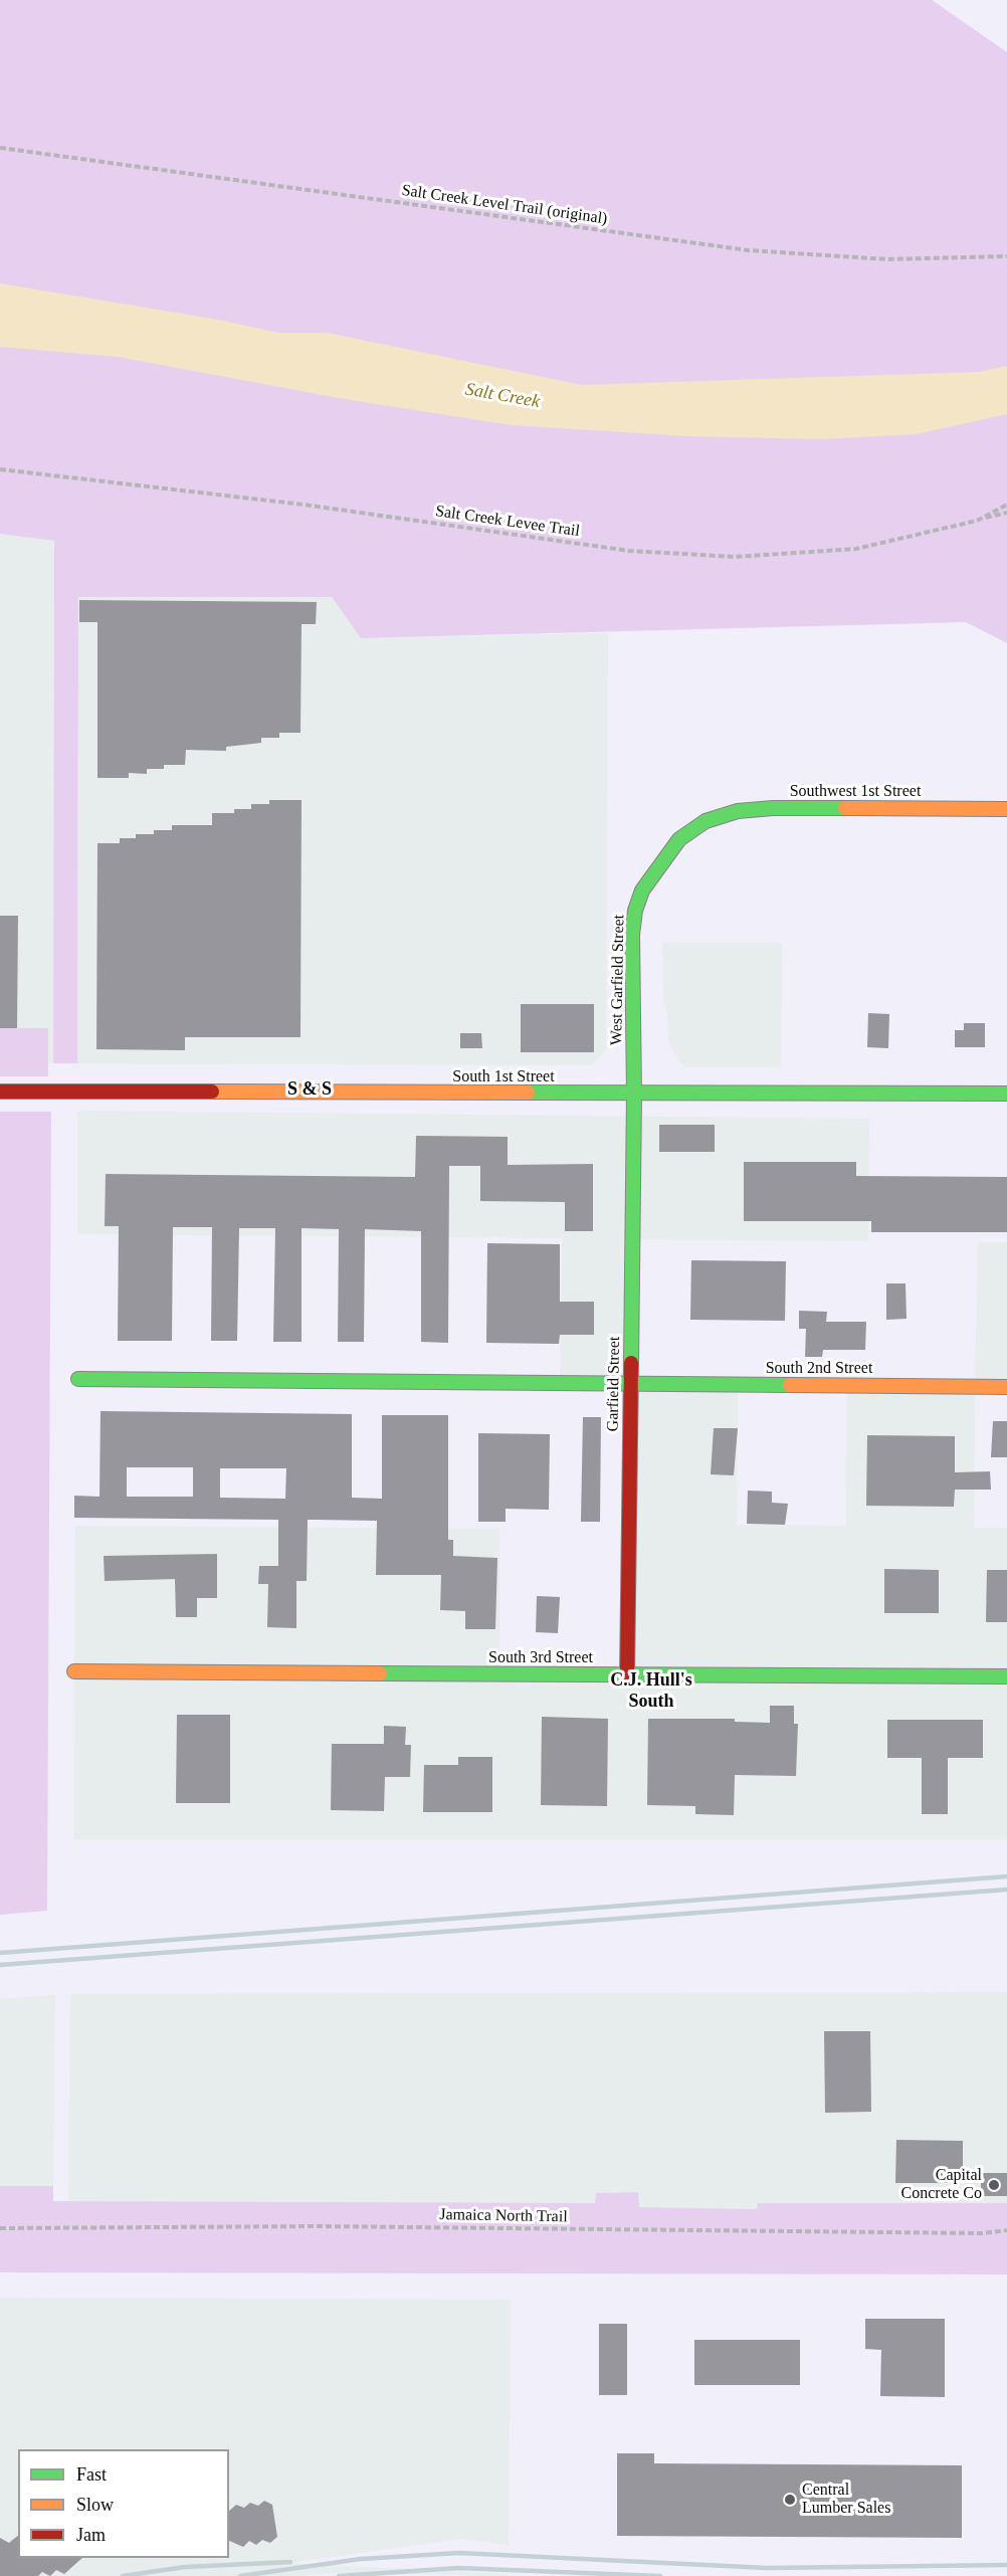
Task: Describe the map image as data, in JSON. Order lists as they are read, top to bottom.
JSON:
{
  "streets": {
    "street": [
      "Southwest 1st Street",
      "West Garfield Street",
      "South 1st Street",
      "South 2nd Street",
      "Garfield Street",
      "South 3rd Street"
    ],
    "path": ["Salt Creek Level Trail (original)", "Salt Creek Levee Trail", "Jamaica North Trail"]
  },
  "crossings": [
    ["Southwest 1st Street", "West Garfield Street"],
    ["West Garfield Street", "South 1st Street"],
    ["West Garfield Street", "Garfield Street"],
    ["South 1st Street", "Garfield Street"],
    ["South 2nd Street", "Garfield Street"],
    ["Garfield Street", "South 3rd Street"]
  ],
  "districts": ["S & S", "C.J. Hull's South"],
  "water": ["Salt Creek"],
  "places": ["Capital Concrete Co", "Central Lumber Sales"],
  "legend": ["Fast", "Slow", "Jam"]
}
